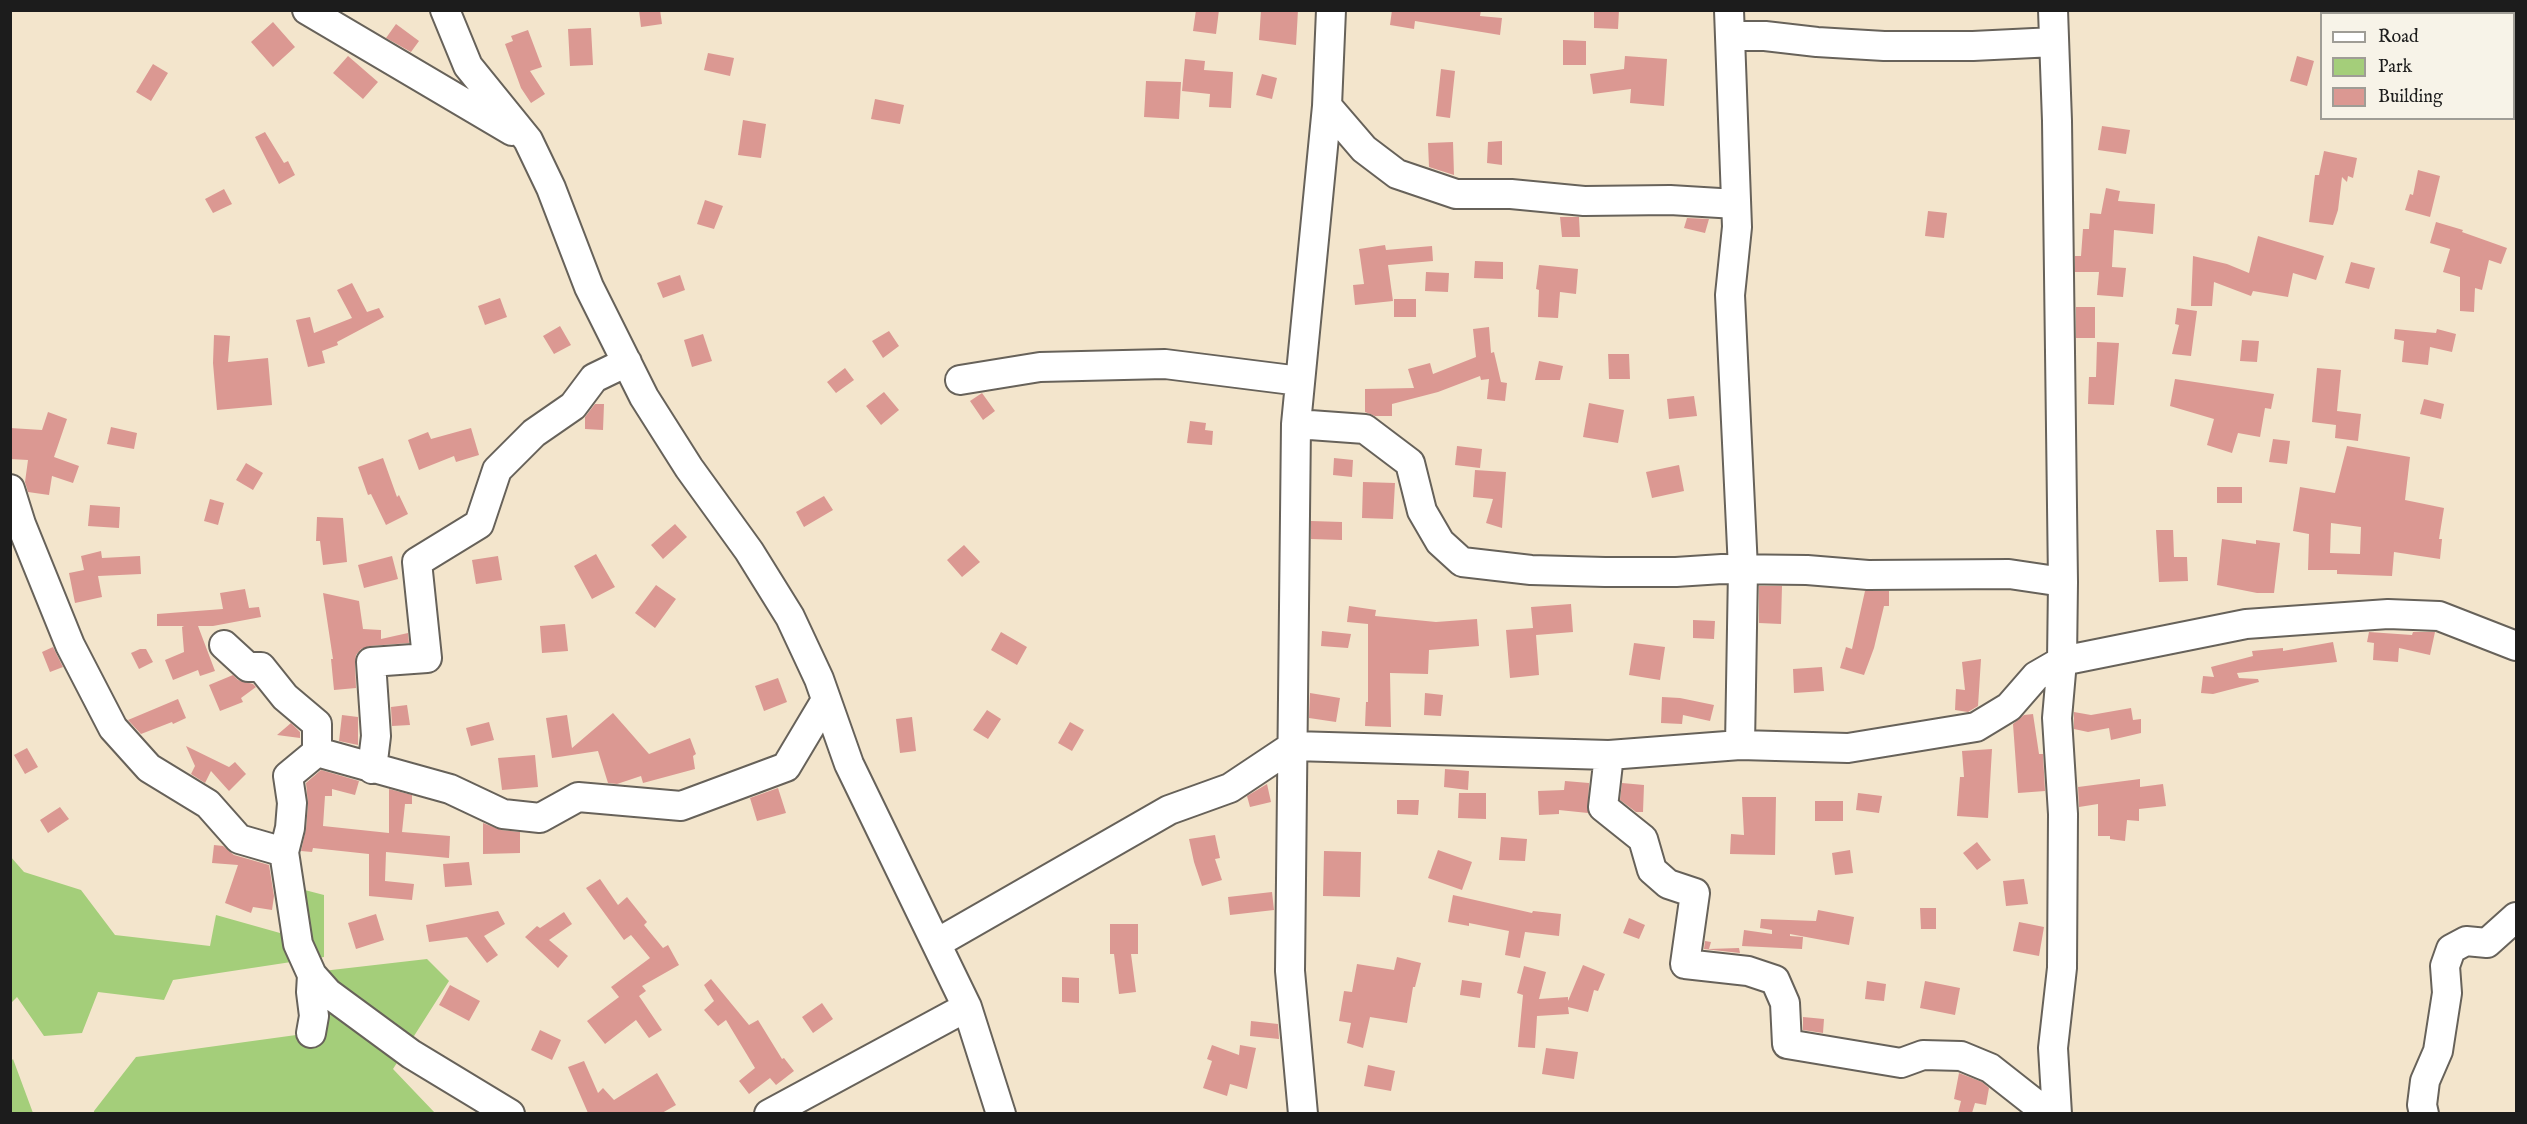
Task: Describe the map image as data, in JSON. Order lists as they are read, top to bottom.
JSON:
{
  "legend": ["Road", "Park", "Building"]
}
